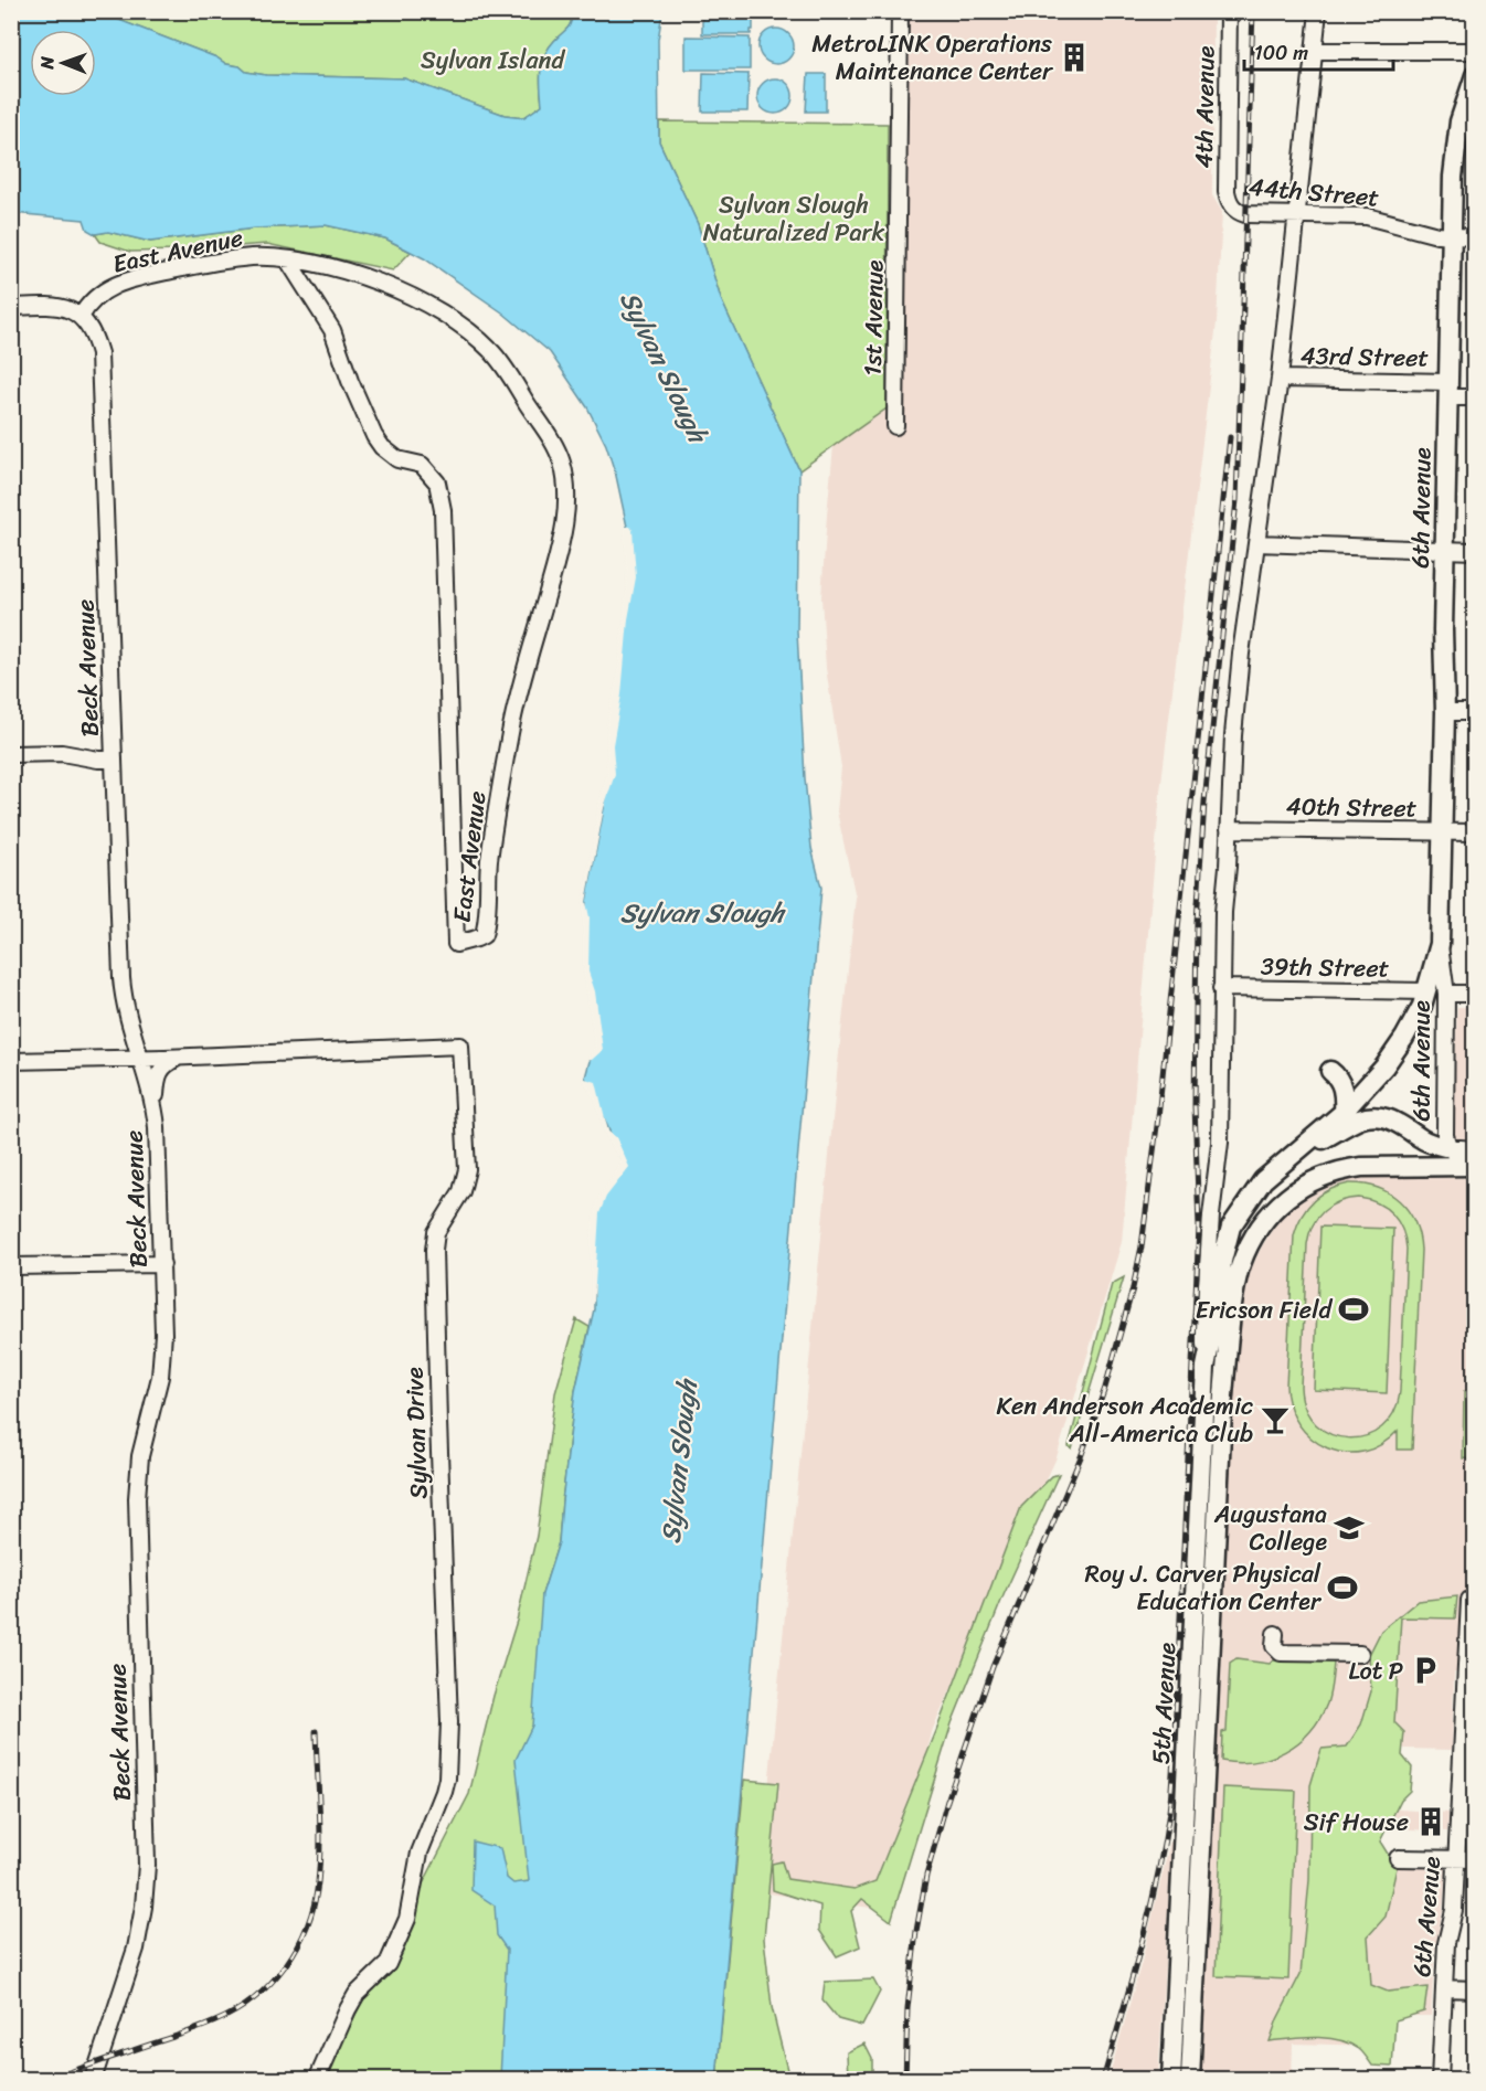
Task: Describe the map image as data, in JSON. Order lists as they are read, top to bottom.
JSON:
{
  "streets": {
    "main road": ["6th Avenue", "5th Avenue"],
    "street": [
      "4th Avenue",
      "44th Street",
      "East Avenue",
      "1st Avenue",
      "43rd Street",
      "Beck Avenue",
      "40th Street",
      "39th Street",
      "Sylvan Drive"
    ]
  },
  "crossings": [
    ["4th Avenue", "44th Street"],
    ["44th Street", "6th Avenue"],
    ["East Avenue", "Beck Avenue"],
    ["43rd Street", "6th Avenue"],
    ["6th Avenue", "40th Street"],
    ["6th Avenue", "39th Street"],
    ["6th Avenue", "5th Avenue"],
    ["Beck Avenue", "Sylvan Drive"]
  ],
  "water": ["Sylvan Slough"],
  "parks": ["Sylvan Island", "Sylvan Slough Naturalized Park"],
  "places": {
    "building": ["MetroLINK Operations Maintenance Center", "Sif House"],
    "sports": ["Ericson Field", "Roy J. Carver Physical Education Center"],
    "bar": ["Ken Anderson Academic All-America Club"],
    "school or university": ["Augustana College"],
    "parking": ["Lot P"]
  },
  "scale_bar": "100 m",
  "north": "left"
}
